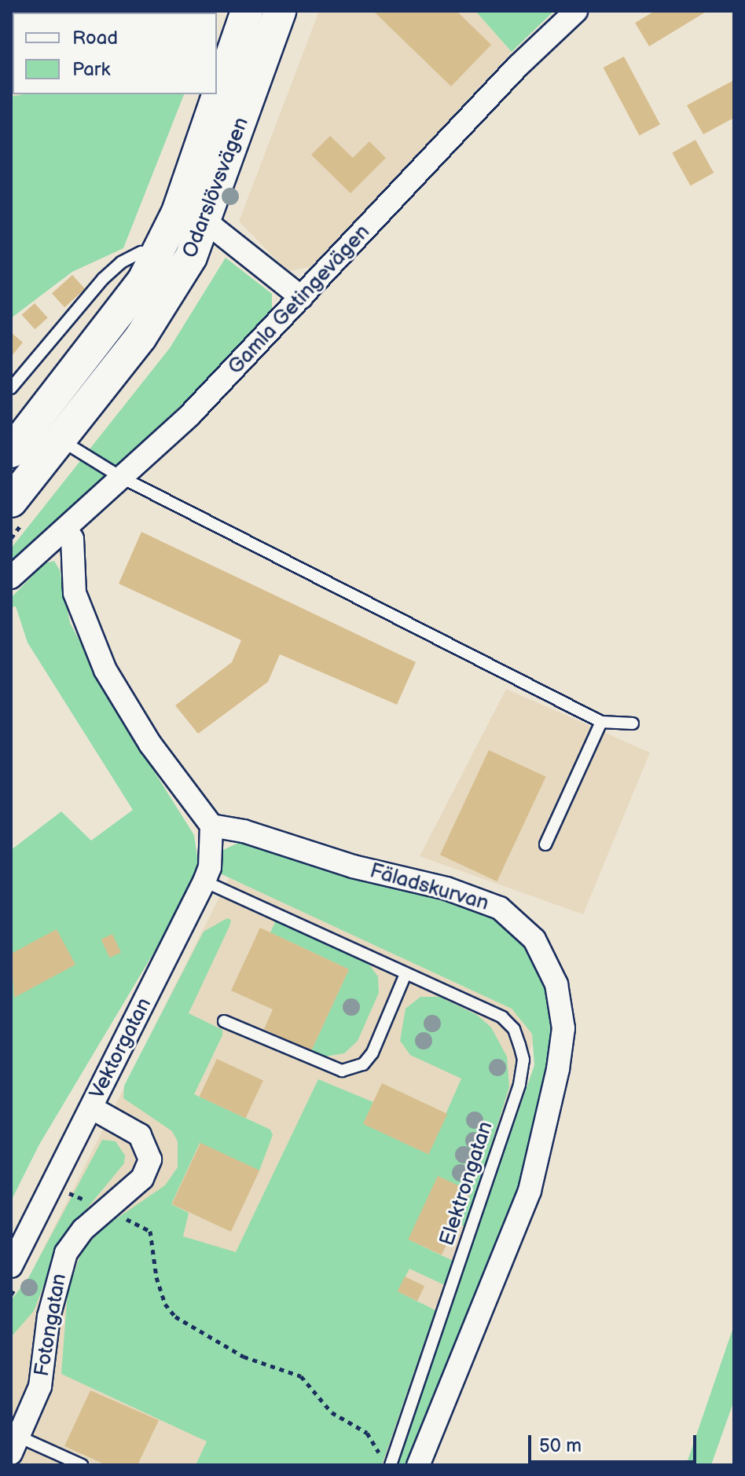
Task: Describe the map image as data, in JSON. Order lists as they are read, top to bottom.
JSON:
{
  "streets": {
    "main road": ["Odarslövsvägen"],
    "street": [
      "Gamla Getingevägen",
      "Fäladskurvan",
      "Vektorgatan",
      "Fotongatan"
    ],
    "lane": ["Elektrongatan"]
  },
  "crossings": [
    ["Fäladskurvan", "Vektorgatan"],
    ["Vektorgatan", "Elektrongatan"],
    ["Vektorgatan", "Fotongatan"]
  ],
  "legend": ["Road", "Park"],
  "scale_bar": "50 m"
}
